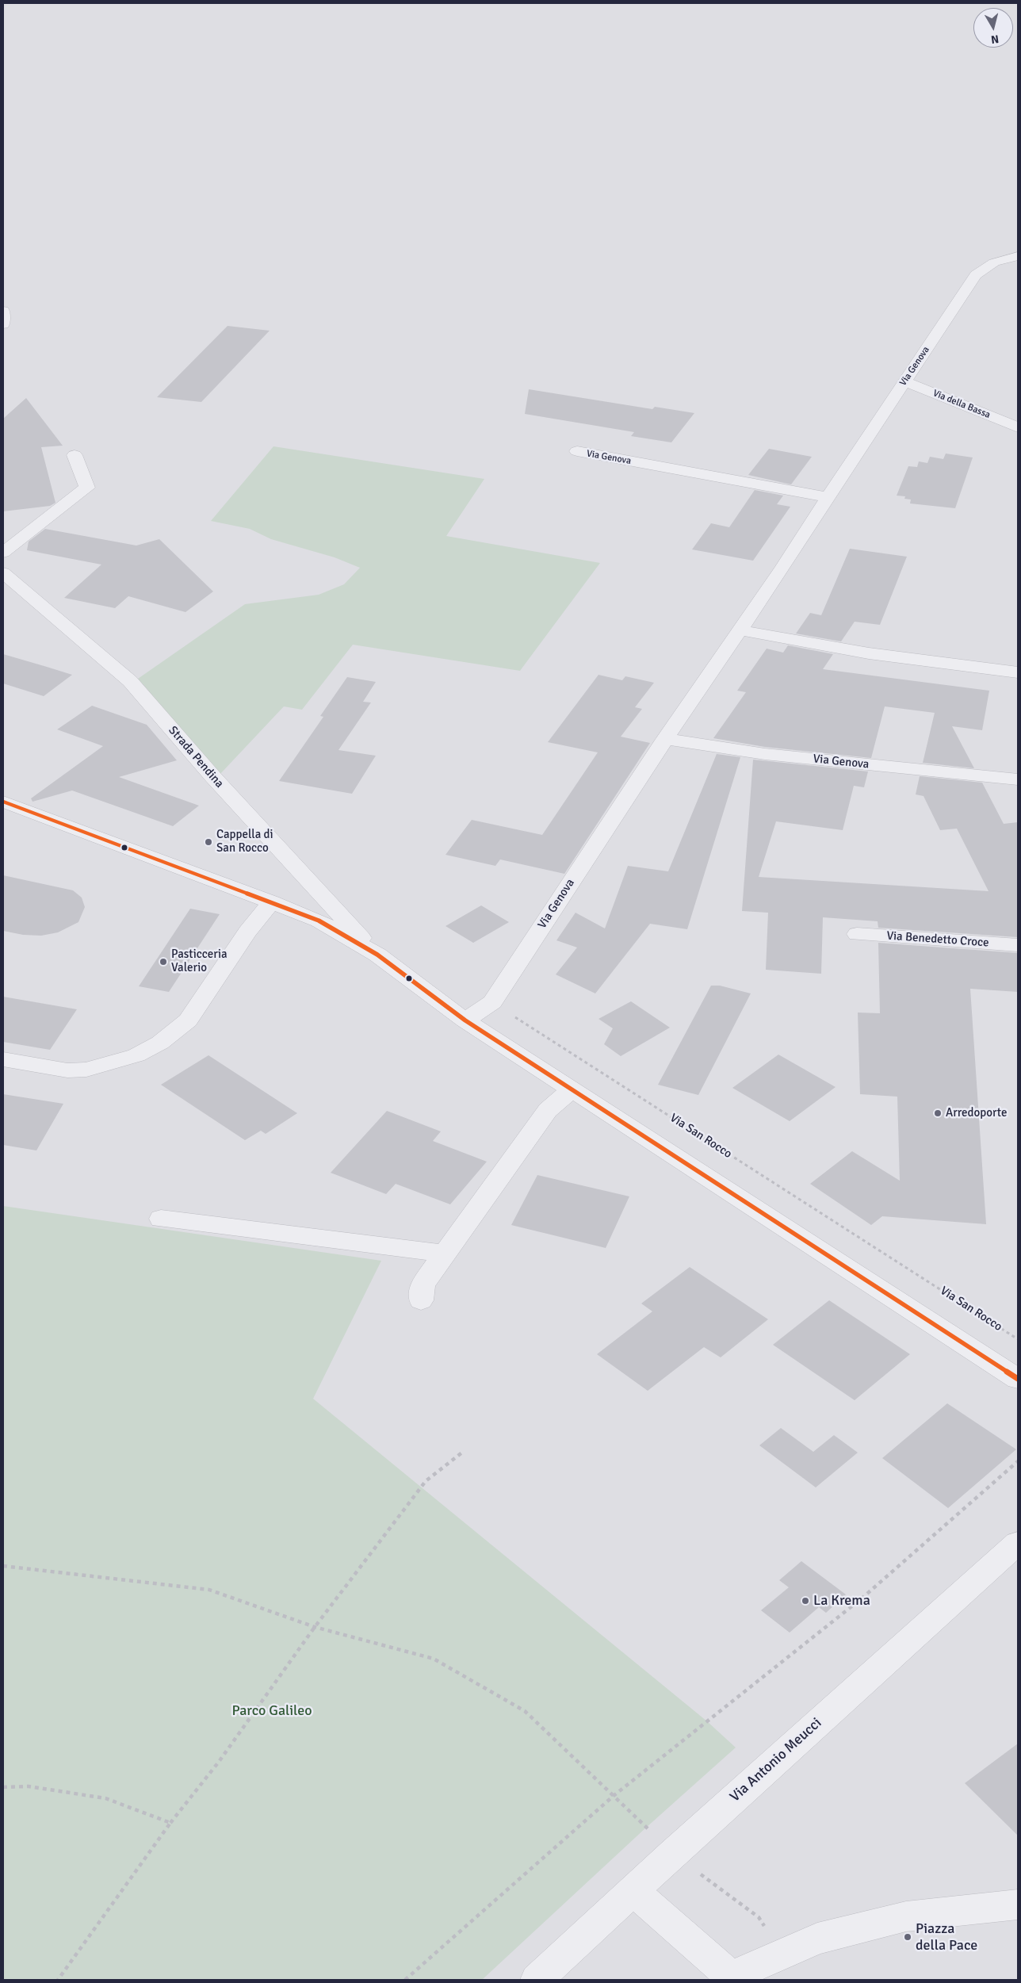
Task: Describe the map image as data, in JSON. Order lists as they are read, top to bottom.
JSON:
{
  "streets": {
    "street": [
      "Via Genova",
      "Via della Bassa",
      "Strada Pendina",
      "Via Benedetto Croce",
      "Via Antonio Meucci"
    ],
    "path": ["Via San Rocco"]
  },
  "crossings": [
    ["Via Genova", "Via della Bassa"],
    ["Via Genova", "Via San Rocco"]
  ],
  "parks": ["Parco Galileo"],
  "places": [
    "Cappella di San Rocco",
    "Pasticceria Valerio",
    "Arredoporte",
    "La Krema",
    "Piazza della Pace"
  ],
  "north": "bottom"
}
